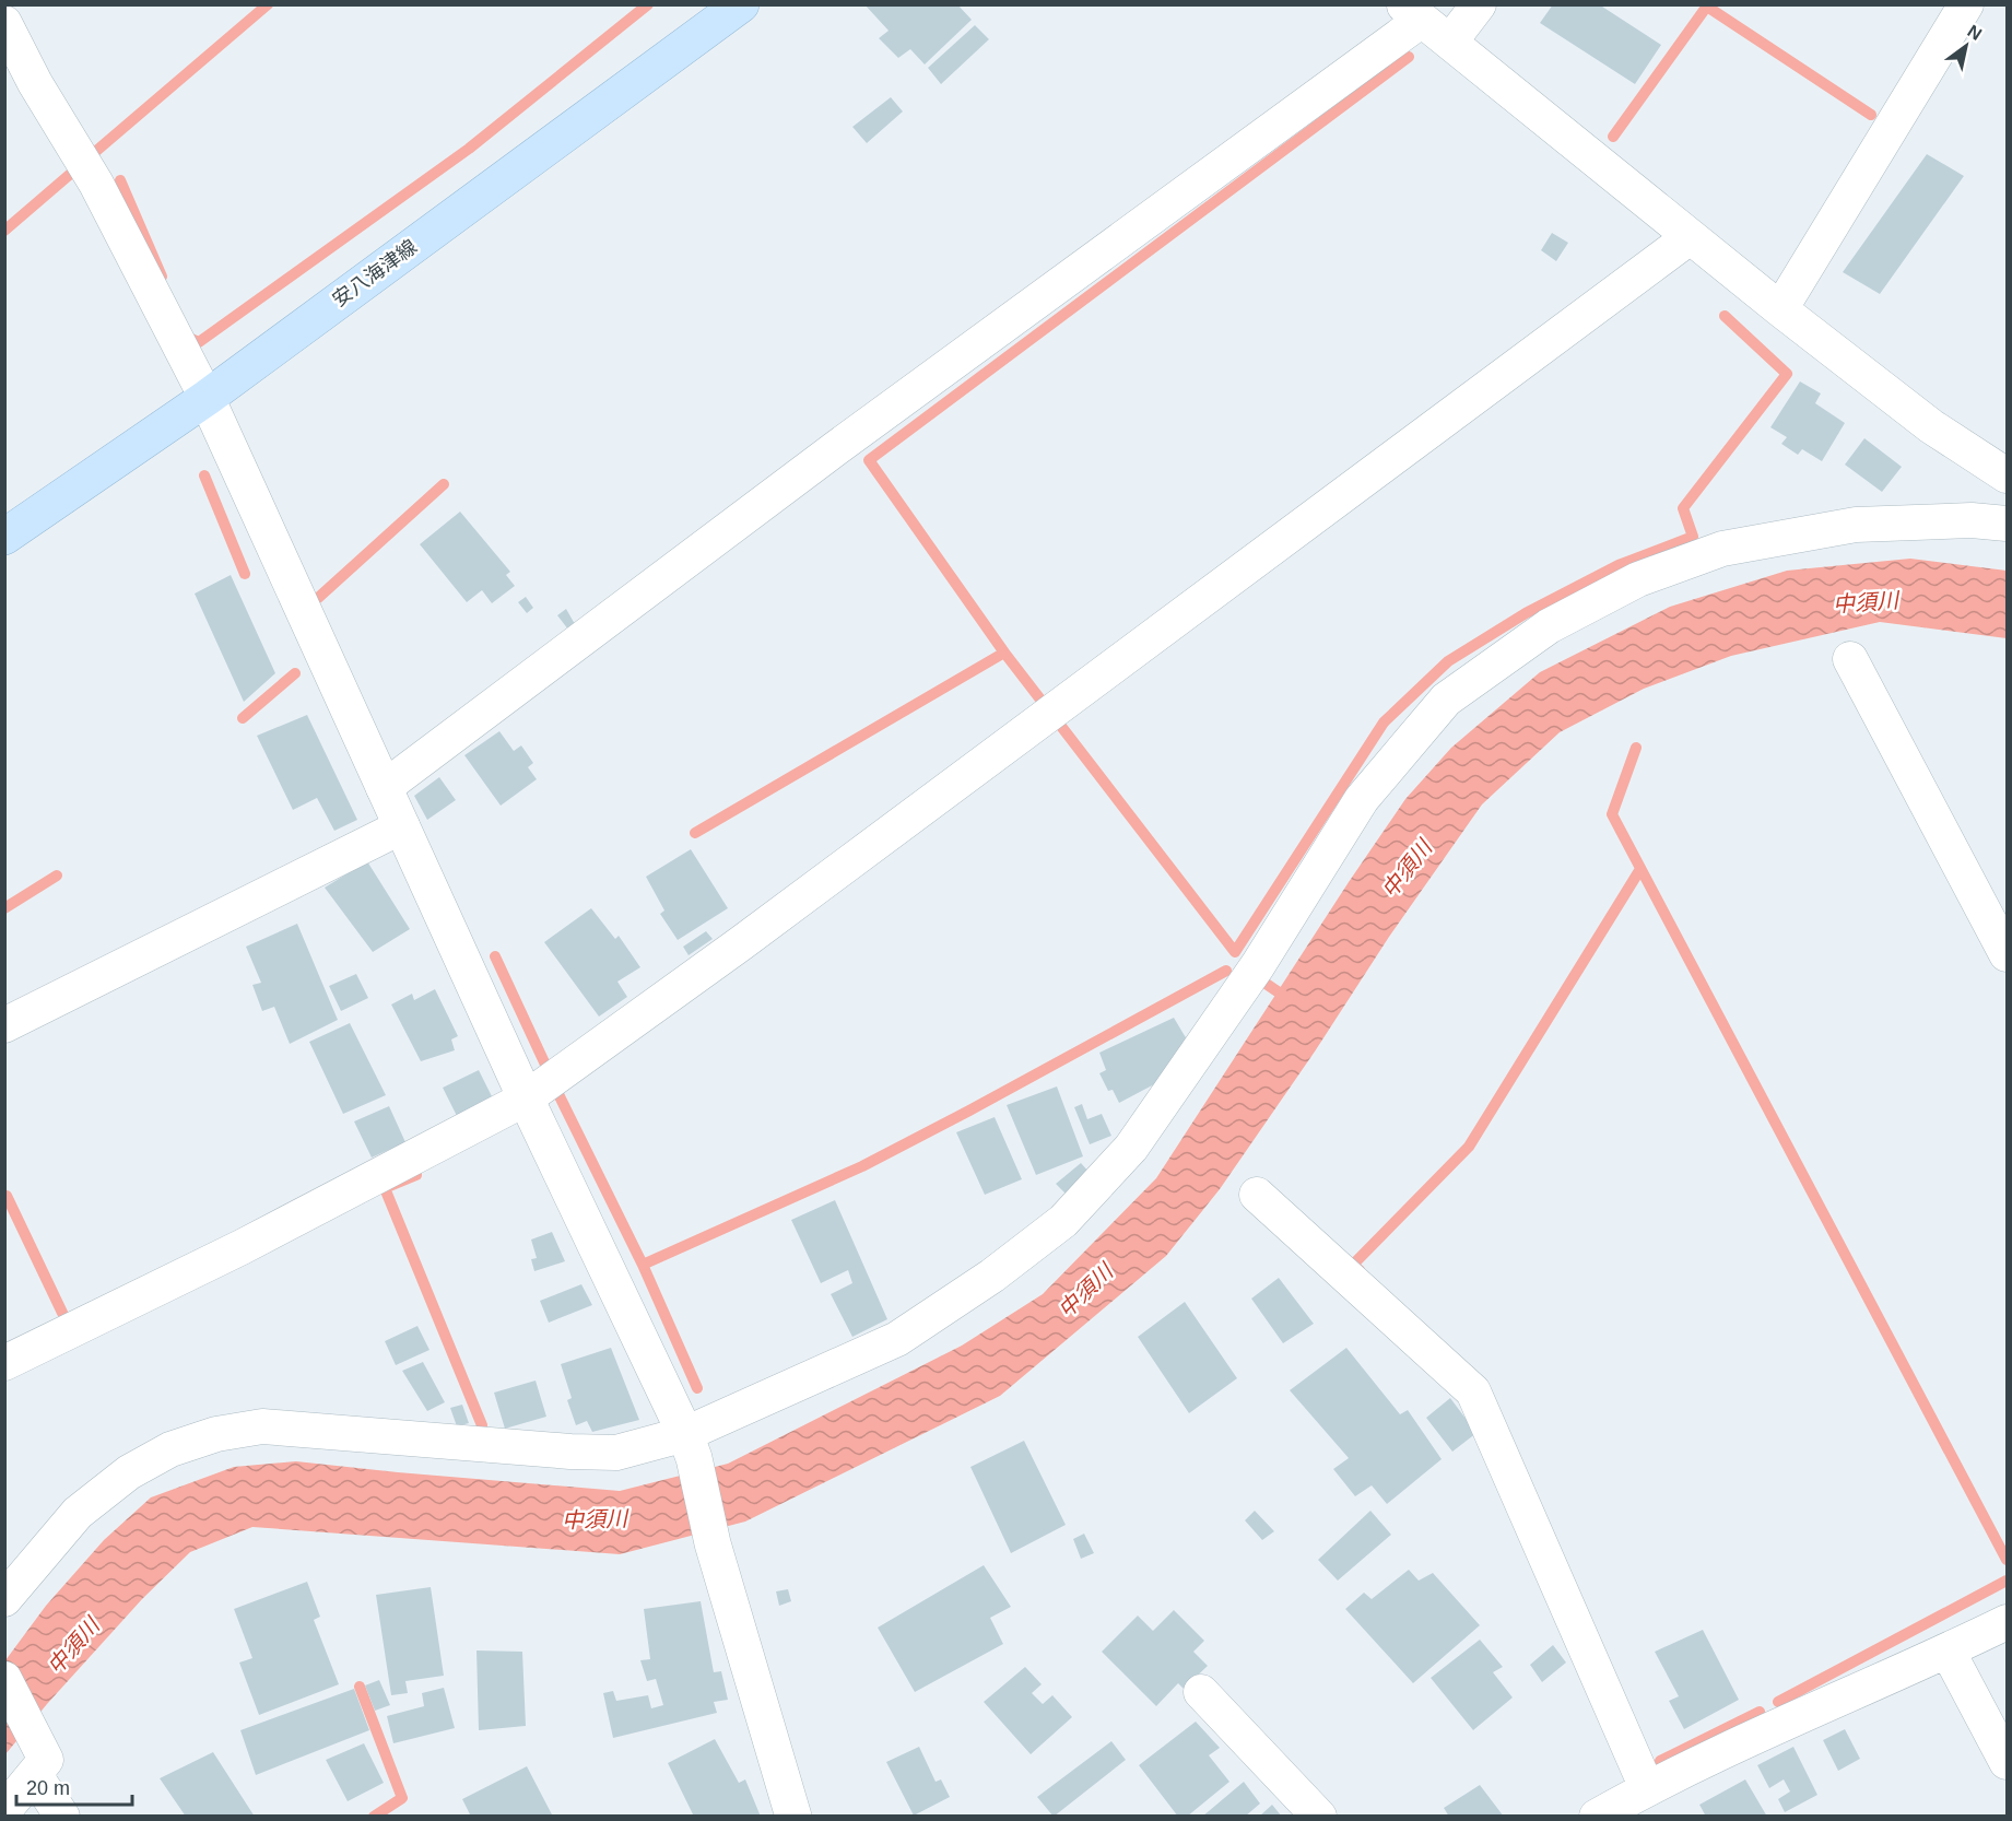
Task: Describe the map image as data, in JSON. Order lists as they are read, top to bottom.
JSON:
{
  "streets": {
    "main road": ["安八海津線"]
  },
  "water": ["中須川"],
  "scale_bar": "20 m",
  "north": "top right"
}
